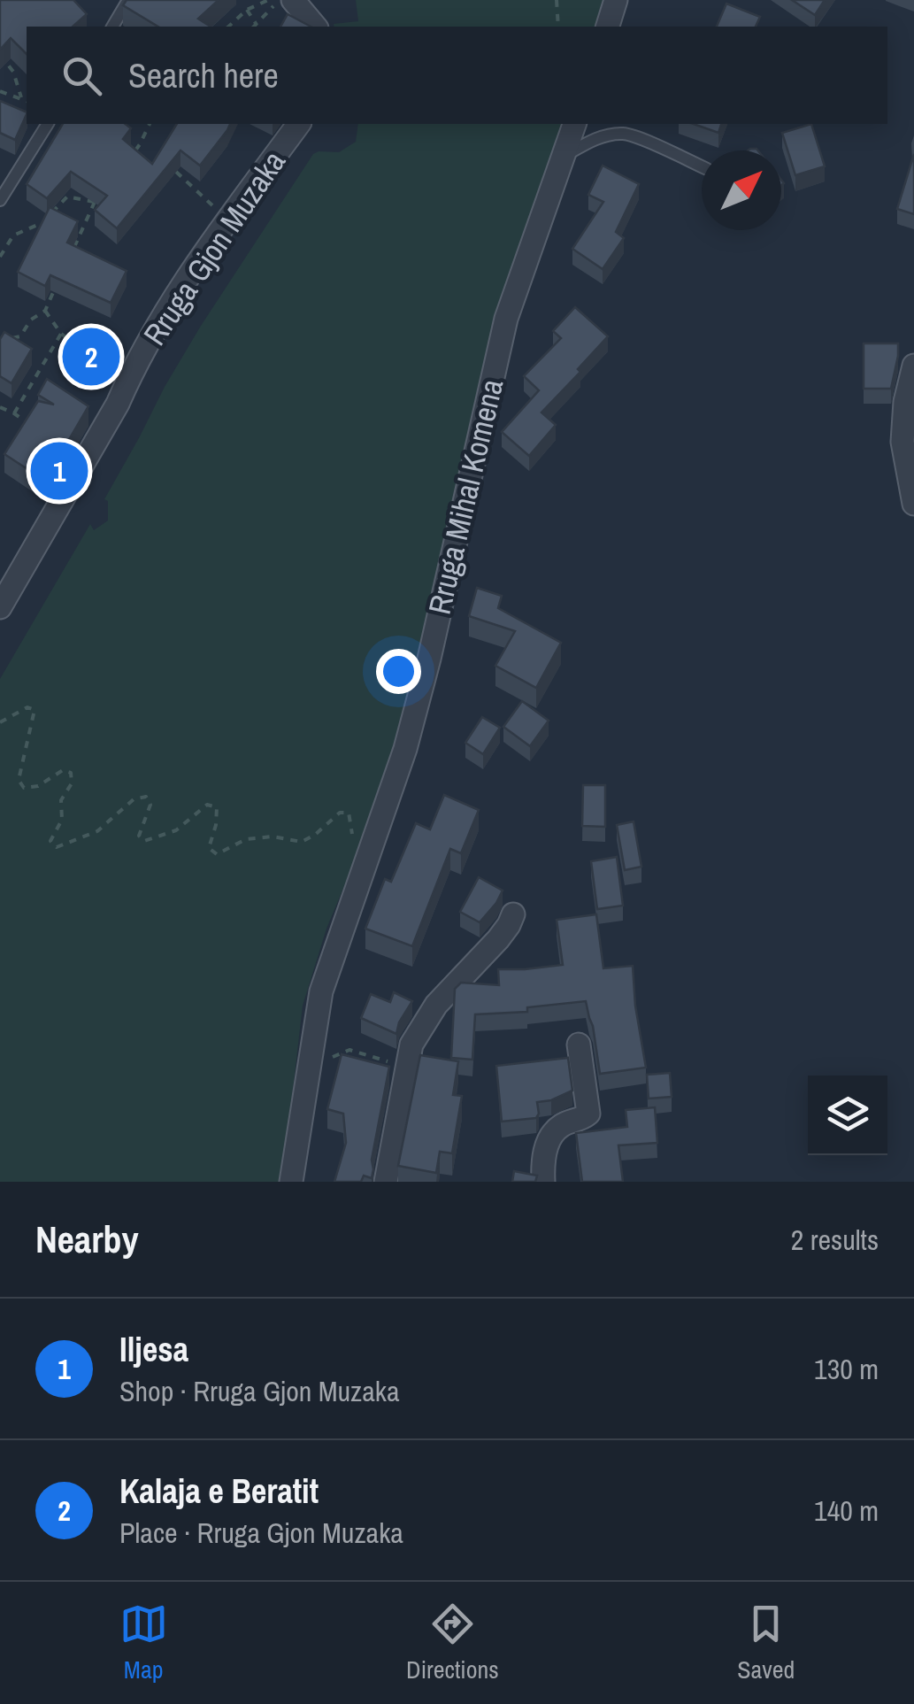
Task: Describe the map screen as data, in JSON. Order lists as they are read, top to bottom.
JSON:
{
  "streets": {
    "street": ["Rruga Gjon Muzaka", "Rruga Mihal Komena"]
  },
  "north": "top right",
  "page": {
    "search": "Search here",
    "pins": ["2", "1"],
    "heading": ["Nearby", "2 results"],
    "list": [
      {
        "mark": "1",
        "name": "Iljesa",
        "note": "Shop · Rruga Gjon Muzaka",
        "value": "130 m"
      },
      {
        "mark": "2",
        "name": "Kalaja e Beratit",
        "note": "Place · Rruga Gjon Muzaka",
        "value": "140 m"
      }
    ],
    "nav": ["Map", "Directions", "Saved"]
  }
}
